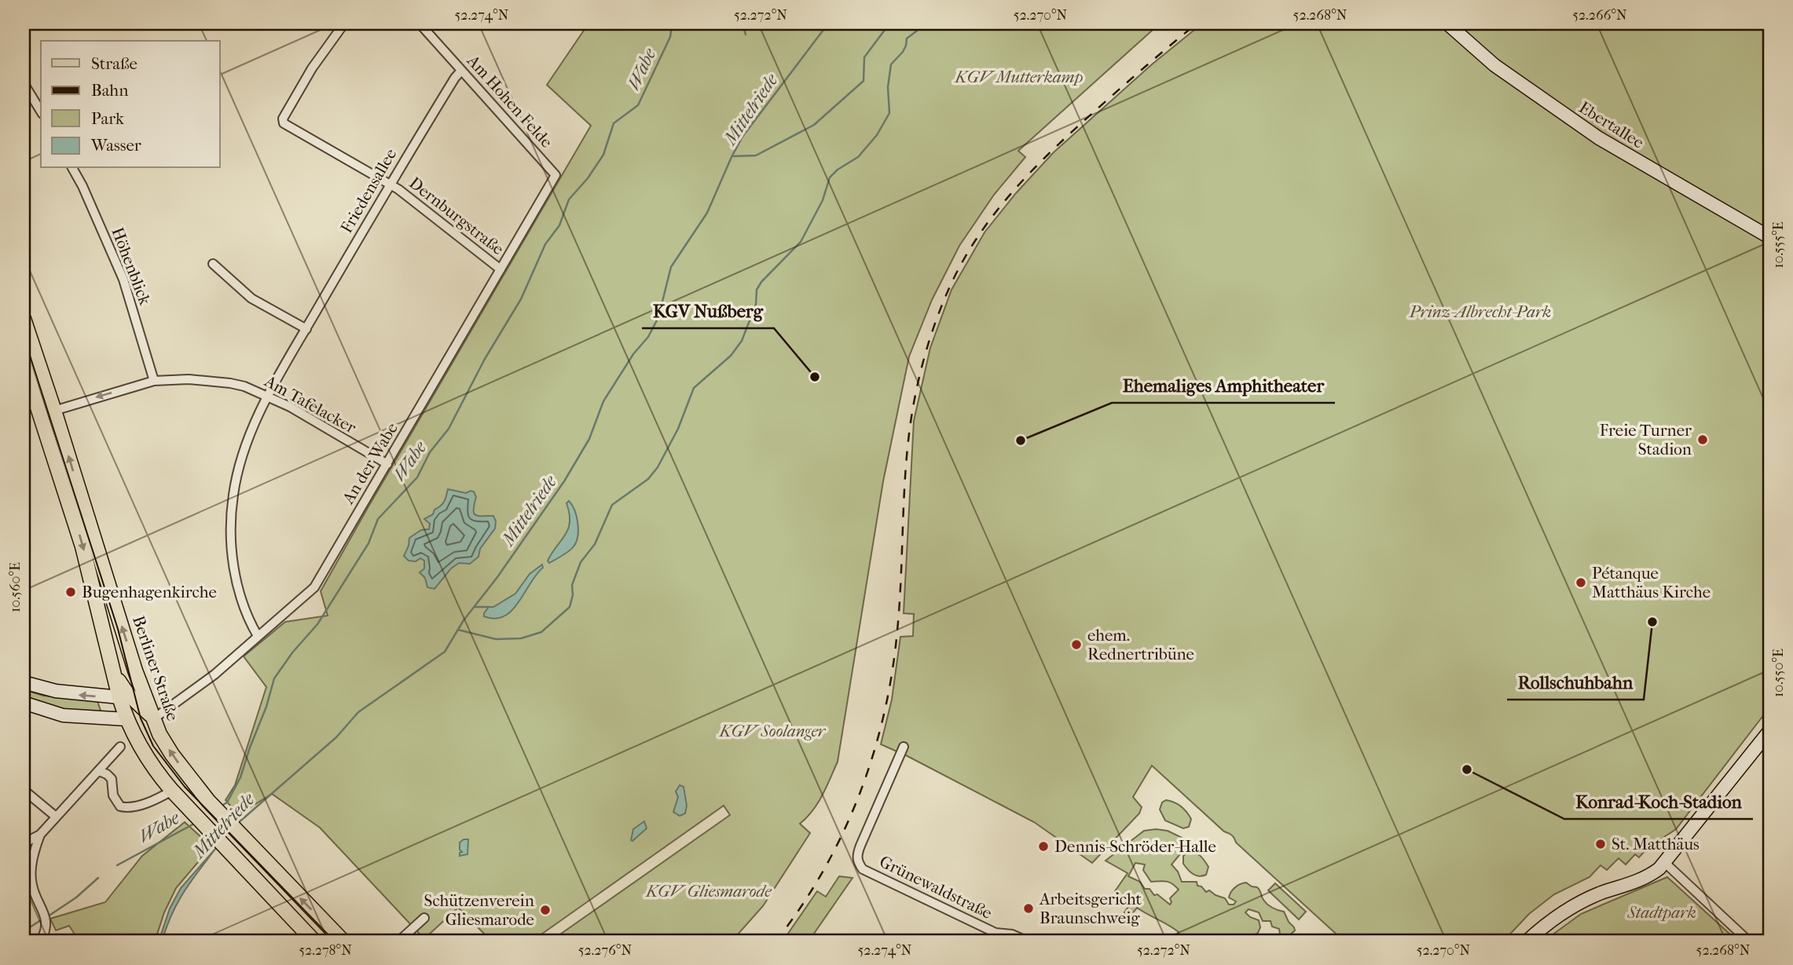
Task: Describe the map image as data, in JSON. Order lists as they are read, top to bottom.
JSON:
{
  "streets": {
    "main road": ["Berliner Straße"],
    "street": [
      "Am Hohen Felde",
      "Ebertallee",
      "Friedensallee",
      "Dernburgstraße",
      "Höhenblick",
      "Am Tafelacker",
      "An der Wabe",
      "Grünewaldstraße"
    ]
  },
  "crossings": [
    ["Am Hohen Felde", "Friedensallee"],
    ["Am Hohen Felde", "An der Wabe"],
    ["Friedensallee", "Dernburgstraße"],
    ["Friedensallee", "Am Tafelacker"],
    ["Friedensallee", "An der Wabe"],
    ["Dernburgstraße", "An der Wabe"],
    ["Höhenblick", "Am Tafelacker"],
    ["Am Tafelacker", "An der Wabe"],
    ["Am Tafelacker", "Berliner Straße"],
    ["An der Wabe", "Berliner Straße"]
  ],
  "water": ["Wabe", "Mittelriede"],
  "parks": [
    "KGV Mutterkamp",
    "Prinz-Albrecht-Park",
    "KGV Soolanger",
    "KGV Gliesmarode",
    "Stadtpark"
  ],
  "places": [
    "KGV Nußberg",
    "Freie Turner Stadion",
    "Ehemaliges Amphitheater",
    "Pétanque Matthäus Kirche",
    "Bugenhagenkirche",
    "Rollschuhbahn",
    "ehem. Rednertribüne",
    "Konrad-Koch-Stadion",
    "St. Matthäus",
    "Dennis-Schröder-Halle",
    "Arbeitsgericht Braunschweig",
    "Schützenverein Gliesmarode"
  ],
  "legend": [
    "Straße",
    "Bahn",
    "Park",
    "Wasser"
  ],
  "coordinates": [
    "52.274°N",
    "52.272°N",
    "52.270°N",
    "52.268°N",
    "52.266°N",
    "10.555°E",
    "10.560°E",
    "10.550°E",
    "52.278°N",
    "52.276°N"
  ]
}
